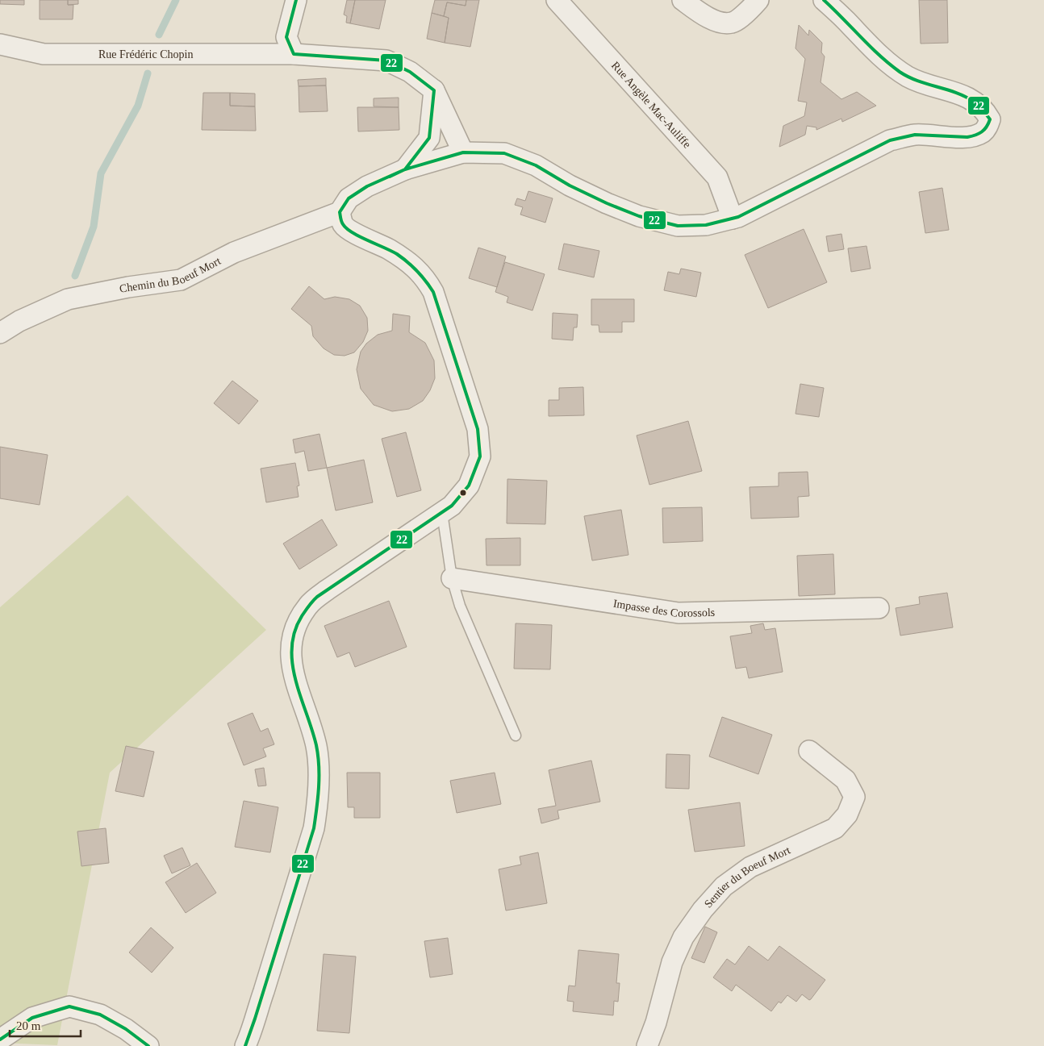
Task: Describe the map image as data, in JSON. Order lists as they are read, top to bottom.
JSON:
{
  "streets": {
    "street": [
      "Rue Frédéric Chopin",
      "Rue Angèle Mac-Auliffe",
      "Chemin du Boeuf Mort",
      "Impasse des Corossols",
      "Sentier du Boeuf Mort"
    ]
  },
  "lines": ["transit line 22"],
  "scale_bar": "20 m"
}
